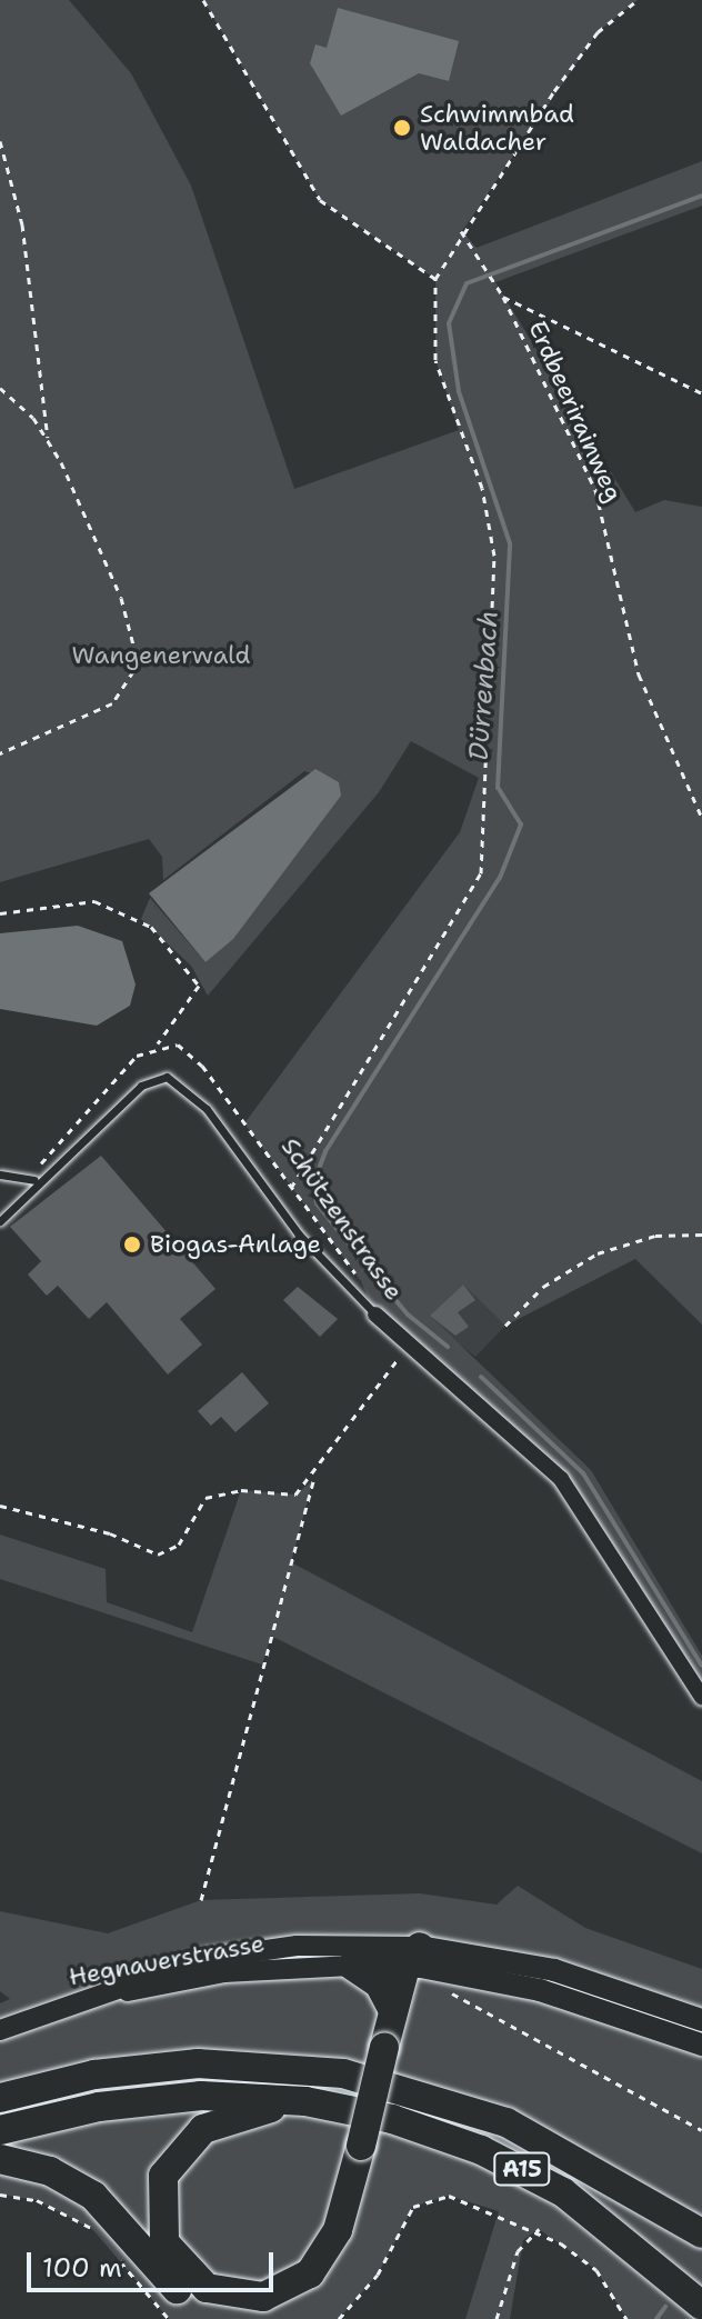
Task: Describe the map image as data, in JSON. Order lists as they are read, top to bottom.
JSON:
{
  "streets": {
    "highway": ["A15"],
    "main road": ["Hegnauerstrasse"],
    "street": ["Schützenstrasse"],
    "path": ["Erdbeerirainweg"]
  },
  "water": ["Dürrenbach"],
  "parks": ["Wangenerwald"],
  "places": ["Schwimmbad Waldacher", "Biogas-Anlage"],
  "scale_bar": "100 m"
}
